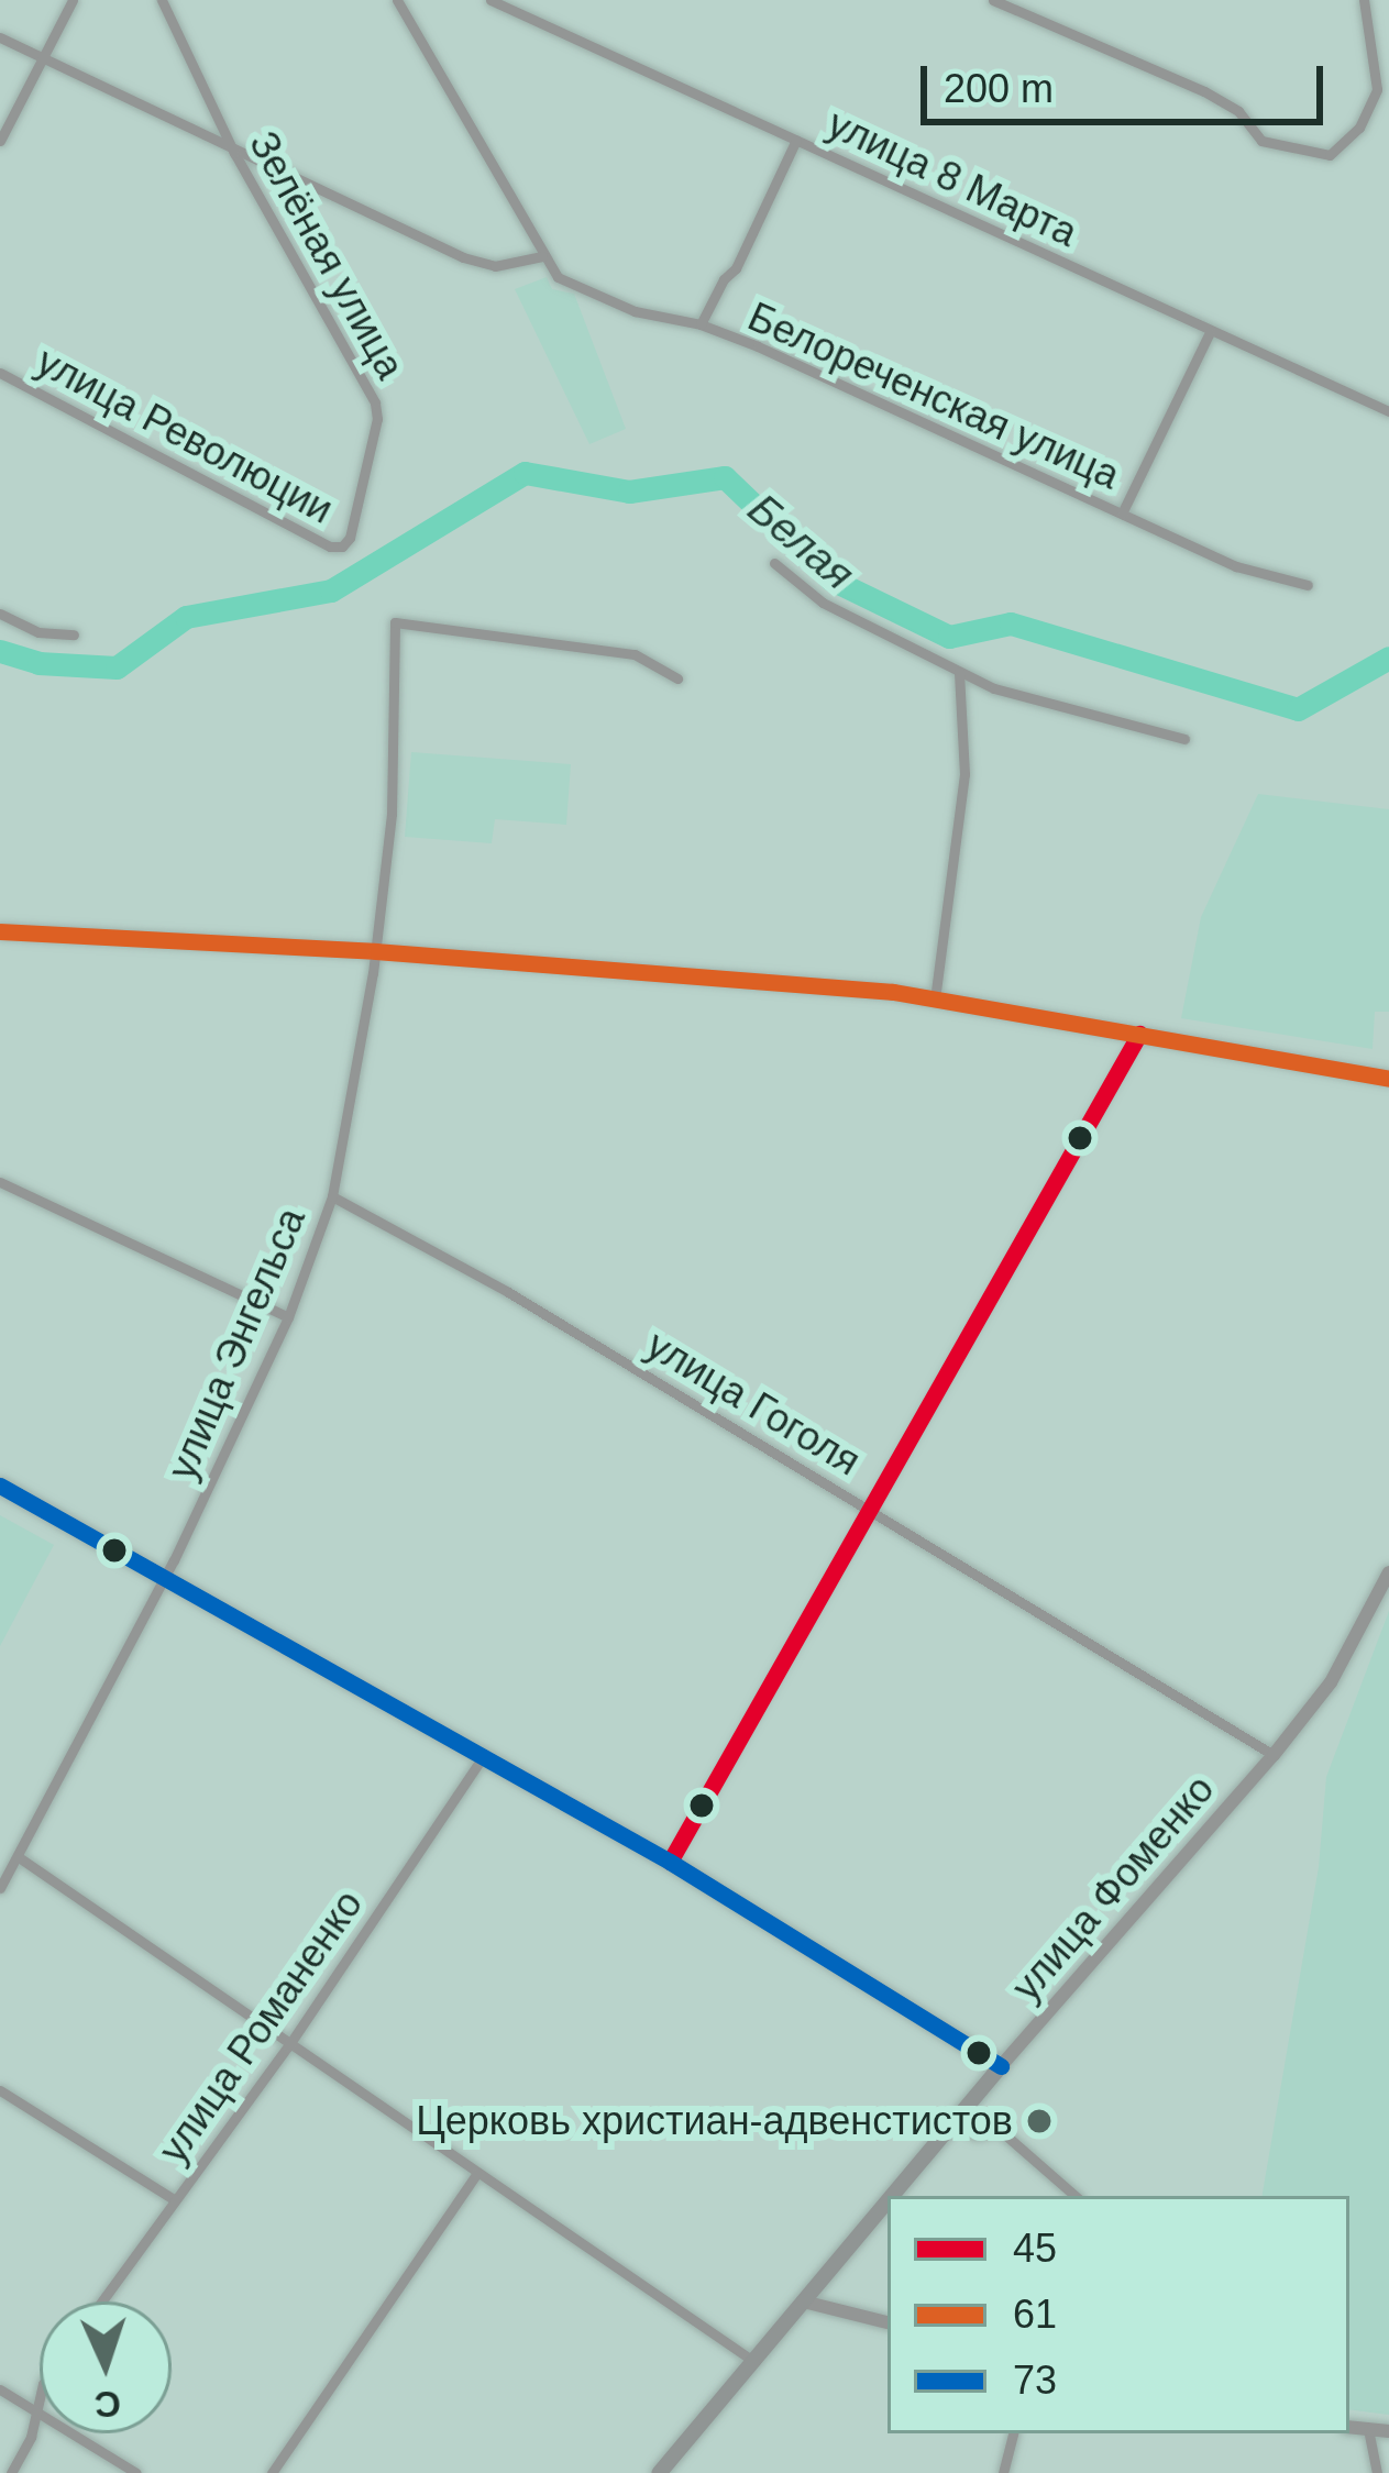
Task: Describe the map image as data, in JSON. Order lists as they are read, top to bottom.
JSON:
{
  "streets": {
    "main road": ["улица Фоменко"],
    "street": [
      "улица 8 Марта",
      "Зелёная улица",
      "Белореченская улица",
      "улица Революции",
      "улица Энгельса",
      "улица Гоголя",
      "улица Романенко"
    ]
  },
  "crossings": [
    ["Зелёная улица", "улица Революции"],
    ["улица Энгельса", "улица Гоголя"],
    ["улица Гоголя", "улица Фоменко"]
  ],
  "water": ["Белая"],
  "places": ["Церковь христиан-адвенстистов"],
  "lines": ["transit line 61", "transit line 45", "transit line 73"],
  "legend": ["45", "61", "73"],
  "scale_bar": "200 m",
  "north": "bottom"
}
